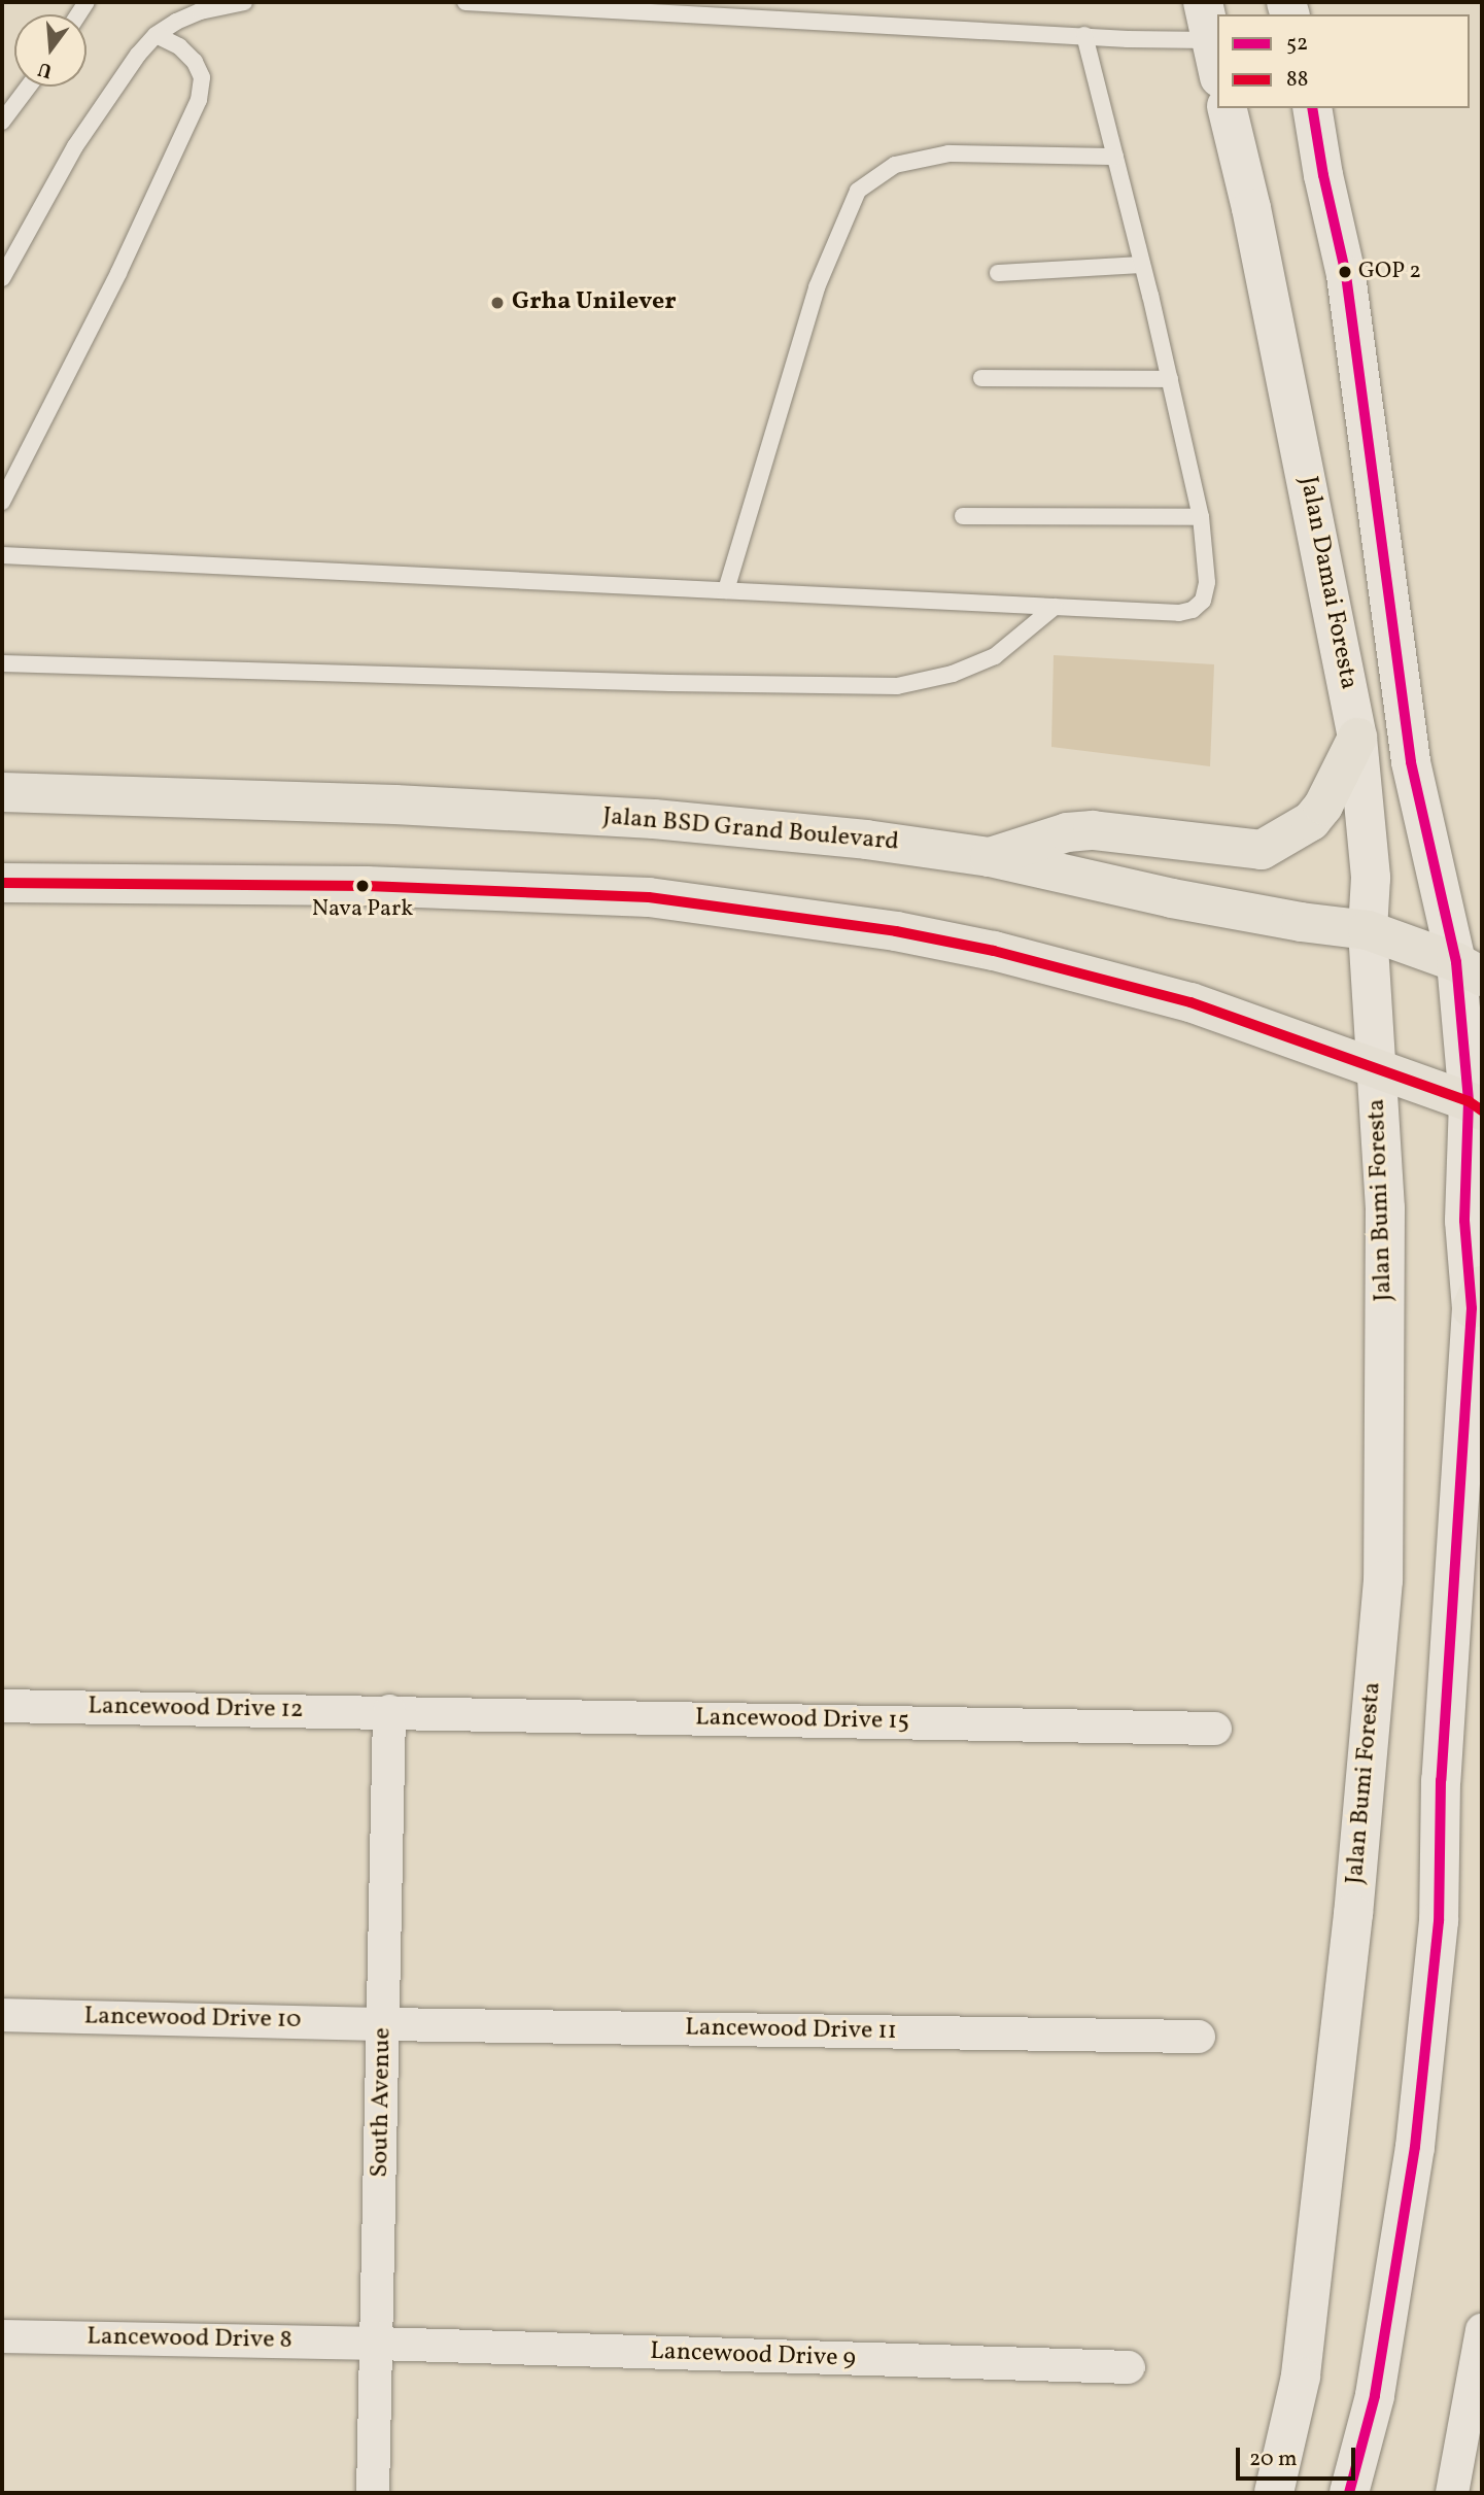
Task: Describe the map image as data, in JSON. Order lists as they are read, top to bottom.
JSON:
{
  "streets": {
    "main road": ["Jalan Damai Foresta", "Jalan BSD Grand Boulevard", "Jalan Bumi Foresta"],
    "street": [
      "Lancewood Drive 12",
      "Lancewood Drive 15",
      "Lancewood Drive 10",
      "Lancewood Drive 11",
      "South Avenue",
      "Lancewood Drive 8",
      "Lancewood Drive 9"
    ]
  },
  "crossings": [
    ["Jalan Damai Foresta", "Jalan BSD Grand Boulevard"],
    ["Jalan Damai Foresta", "Jalan Bumi Foresta"],
    ["Lancewood Drive 12", "Lancewood Drive 15"],
    ["Lancewood Drive 12", "South Avenue"],
    ["Lancewood Drive 15", "South Avenue"],
    ["Lancewood Drive 10", "Lancewood Drive 11"],
    ["Lancewood Drive 10", "South Avenue"],
    ["Lancewood Drive 11", "South Avenue"],
    ["South Avenue", "Lancewood Drive 8"],
    ["South Avenue", "Lancewood Drive 9"],
    ["Lancewood Drive 8", "Lancewood Drive 9"]
  ],
  "places": ["GOP 2", "Grha Unilever", "Nava Park"],
  "lines": ["transit line 52", "transit line 88"],
  "legend": ["52", "88"],
  "scale_bar": "20 m",
  "north": "bottom"
}
